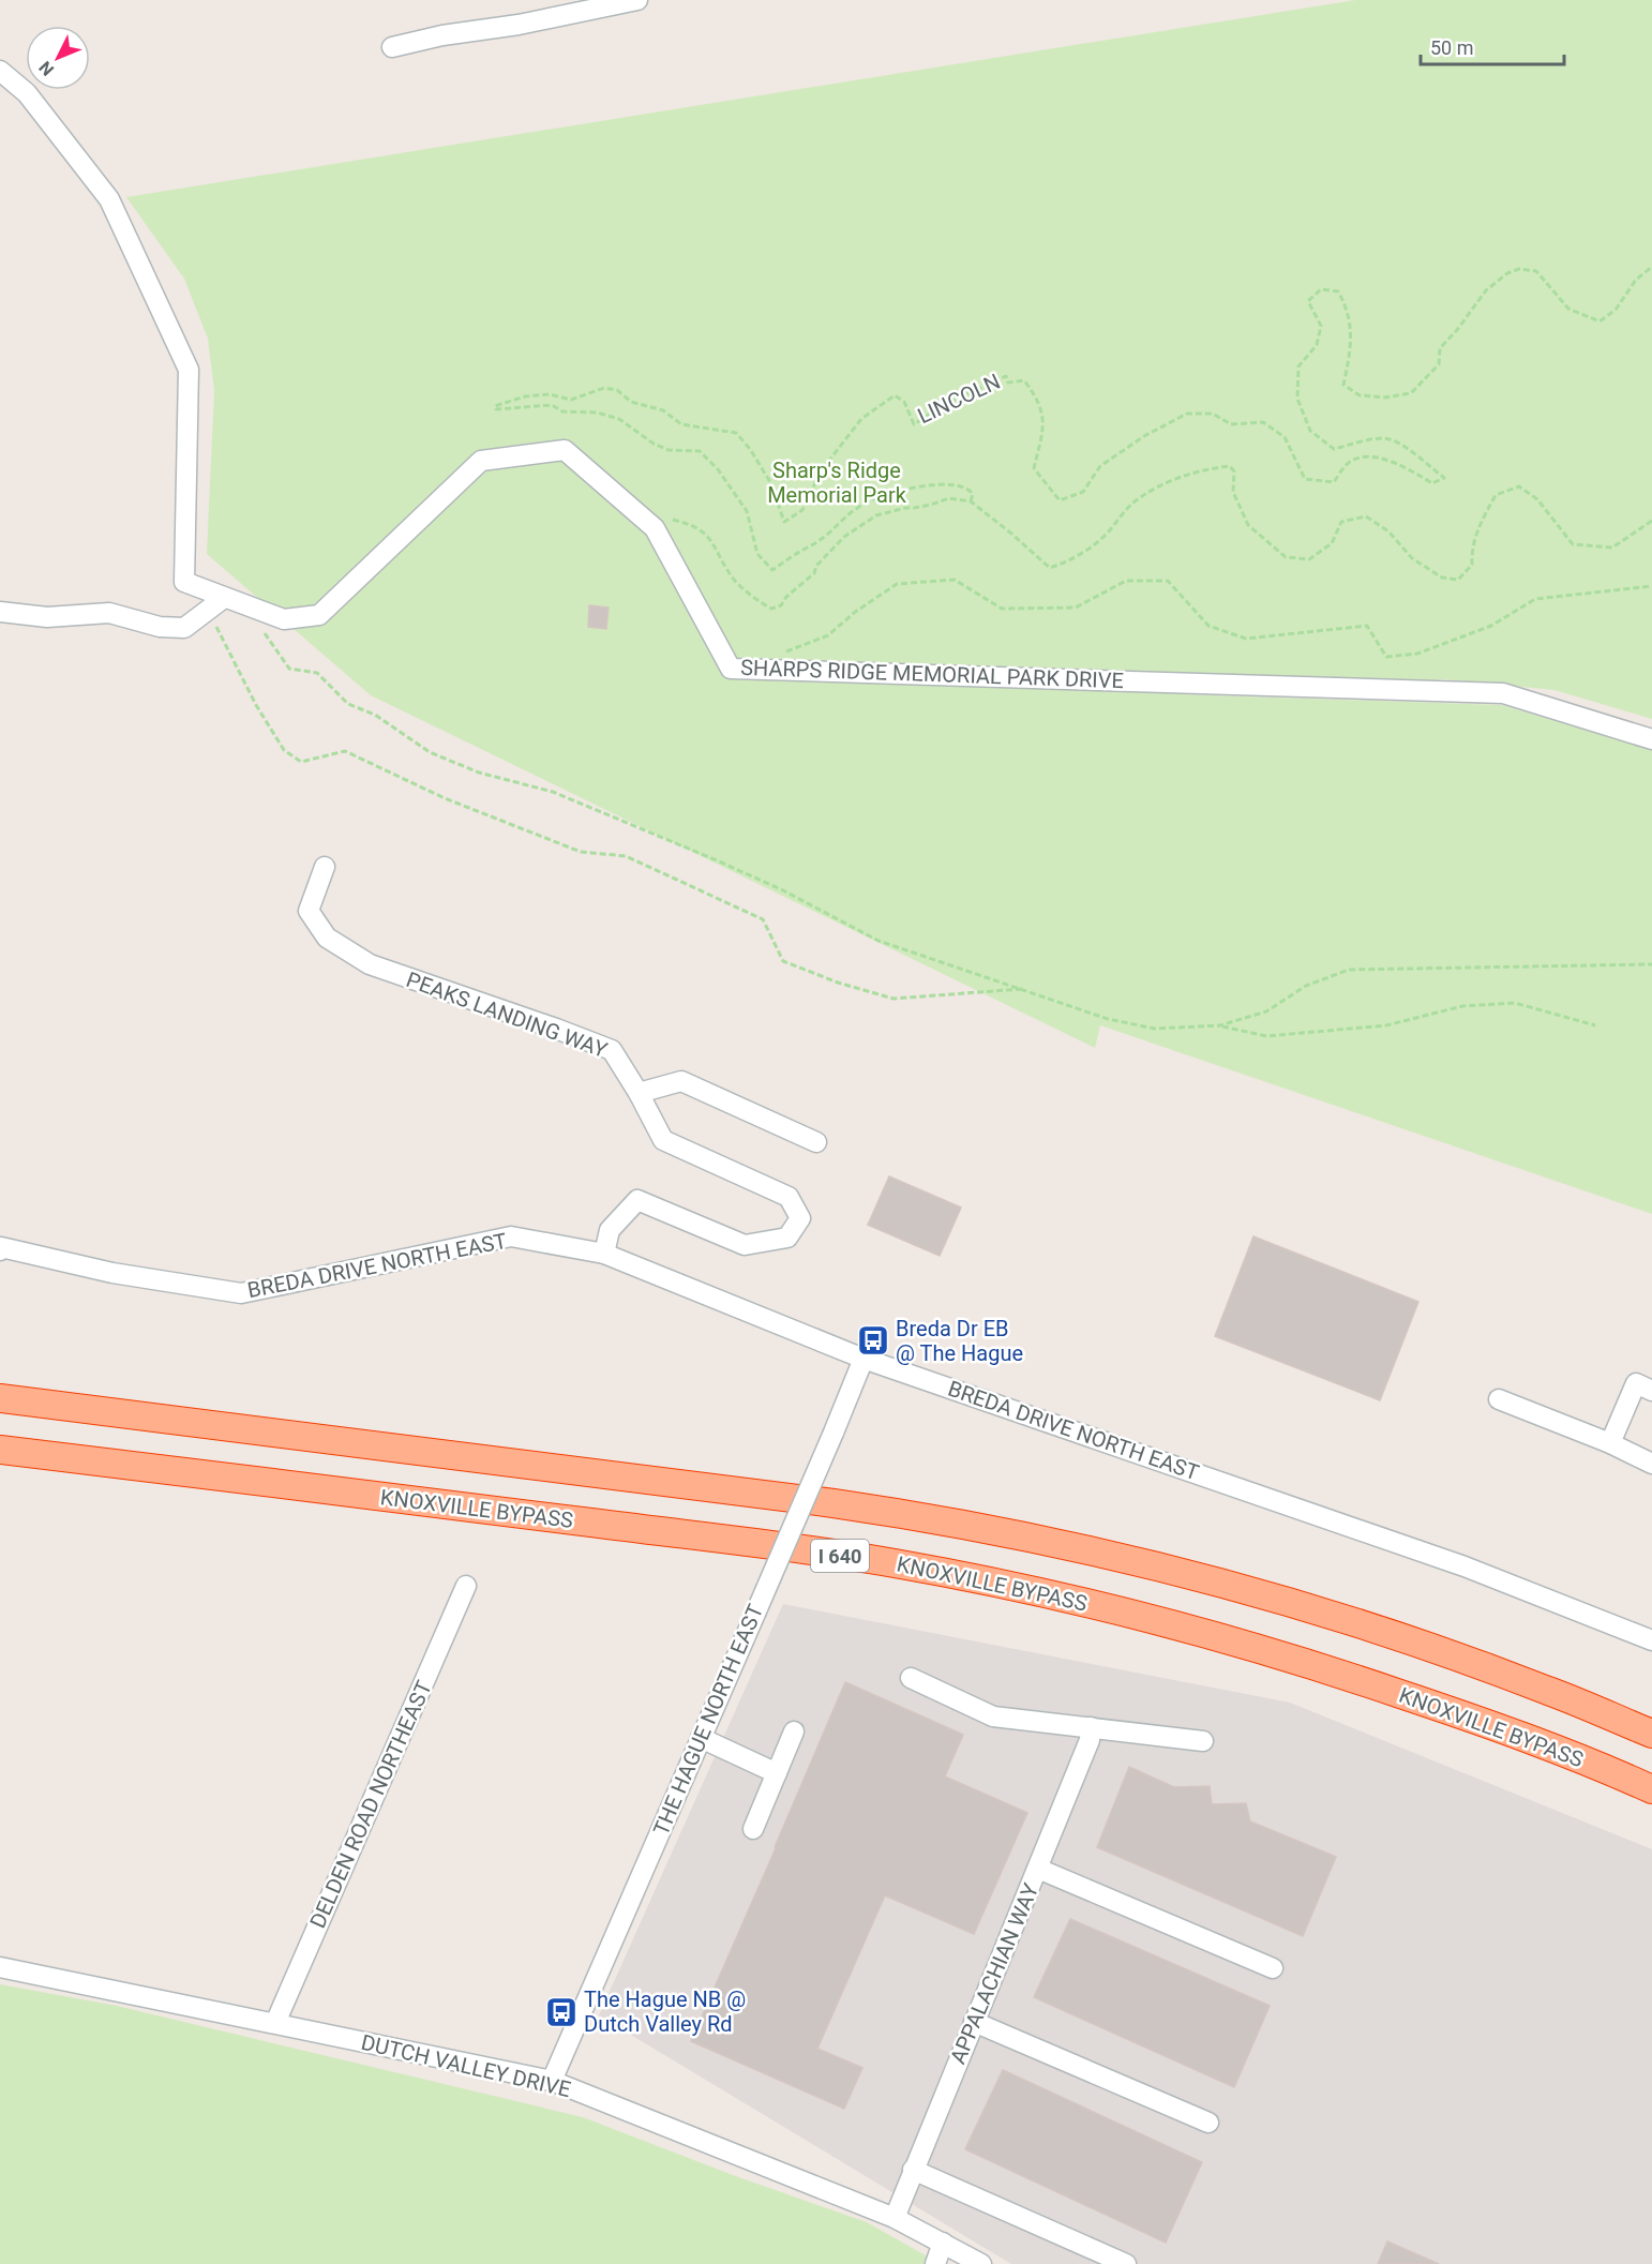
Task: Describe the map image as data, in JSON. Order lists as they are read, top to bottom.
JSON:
{
  "streets": {
    "highway": ["KNOXVILLE BYPASS", "I 640"],
    "street": [
      "SHARPS RIDGE MEMORIAL PARK DRIVE",
      "PEAKS LANDING WAY",
      "BREDA DRIVE NORTH EAST",
      "THE HAGUE NORTH EAST",
      "DELDEN ROAD NORTHEAST",
      "APPALACHIAN WAY",
      "DUTCH VALLEY DRIVE"
    ],
    "path": ["LINCOLN"]
  },
  "crossings": [
    ["PEAKS LANDING WAY", "BREDA DRIVE NORTH EAST"],
    ["BREDA DRIVE NORTH EAST", "THE HAGUE NORTH EAST"],
    ["THE HAGUE NORTH EAST", "DUTCH VALLEY DRIVE"],
    ["DELDEN ROAD NORTHEAST", "DUTCH VALLEY DRIVE"],
    ["APPALACHIAN WAY", "DUTCH VALLEY DRIVE"]
  ],
  "parks": ["Sharp's Ridge Memorial Park"],
  "places": {
    "bus stop": ["Breda Dr EB @ The Hague", "The Hague NB @ Dutch Valley Rd"]
  },
  "scale_bar": "50 m",
  "north": "bottom left"
}
